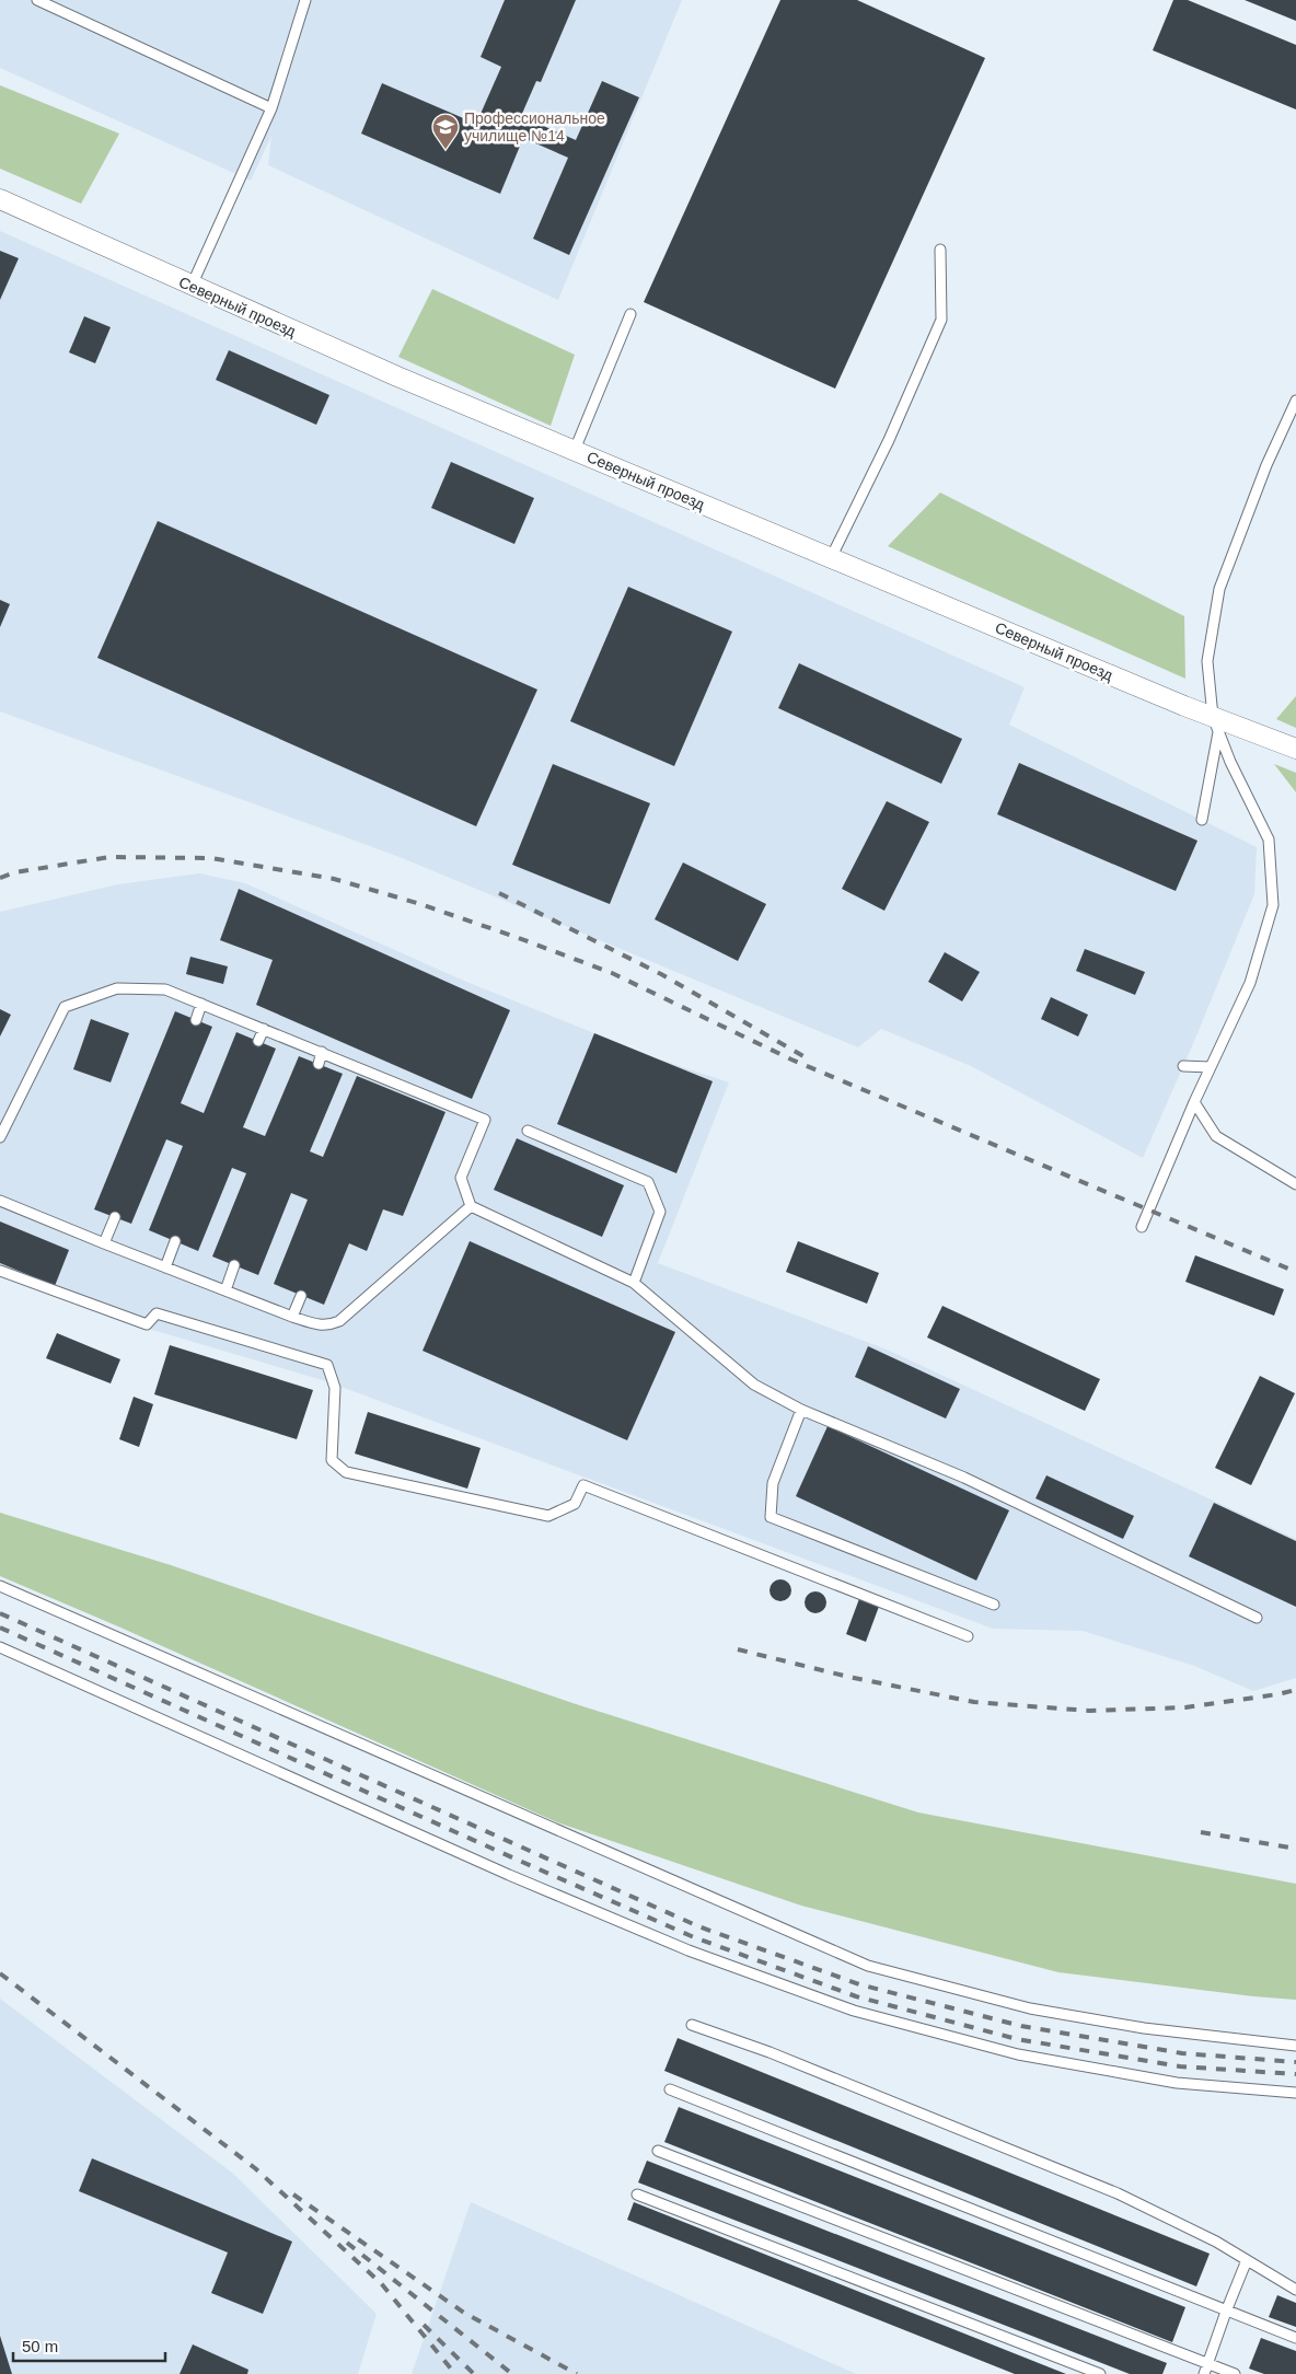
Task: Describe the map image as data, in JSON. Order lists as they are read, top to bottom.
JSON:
{
  "streets": {
    "street": ["Северный проезд"]
  },
  "places": {
    "school or university": ["Профессиональное училище №14"]
  },
  "scale_bar": "50 m"
}
